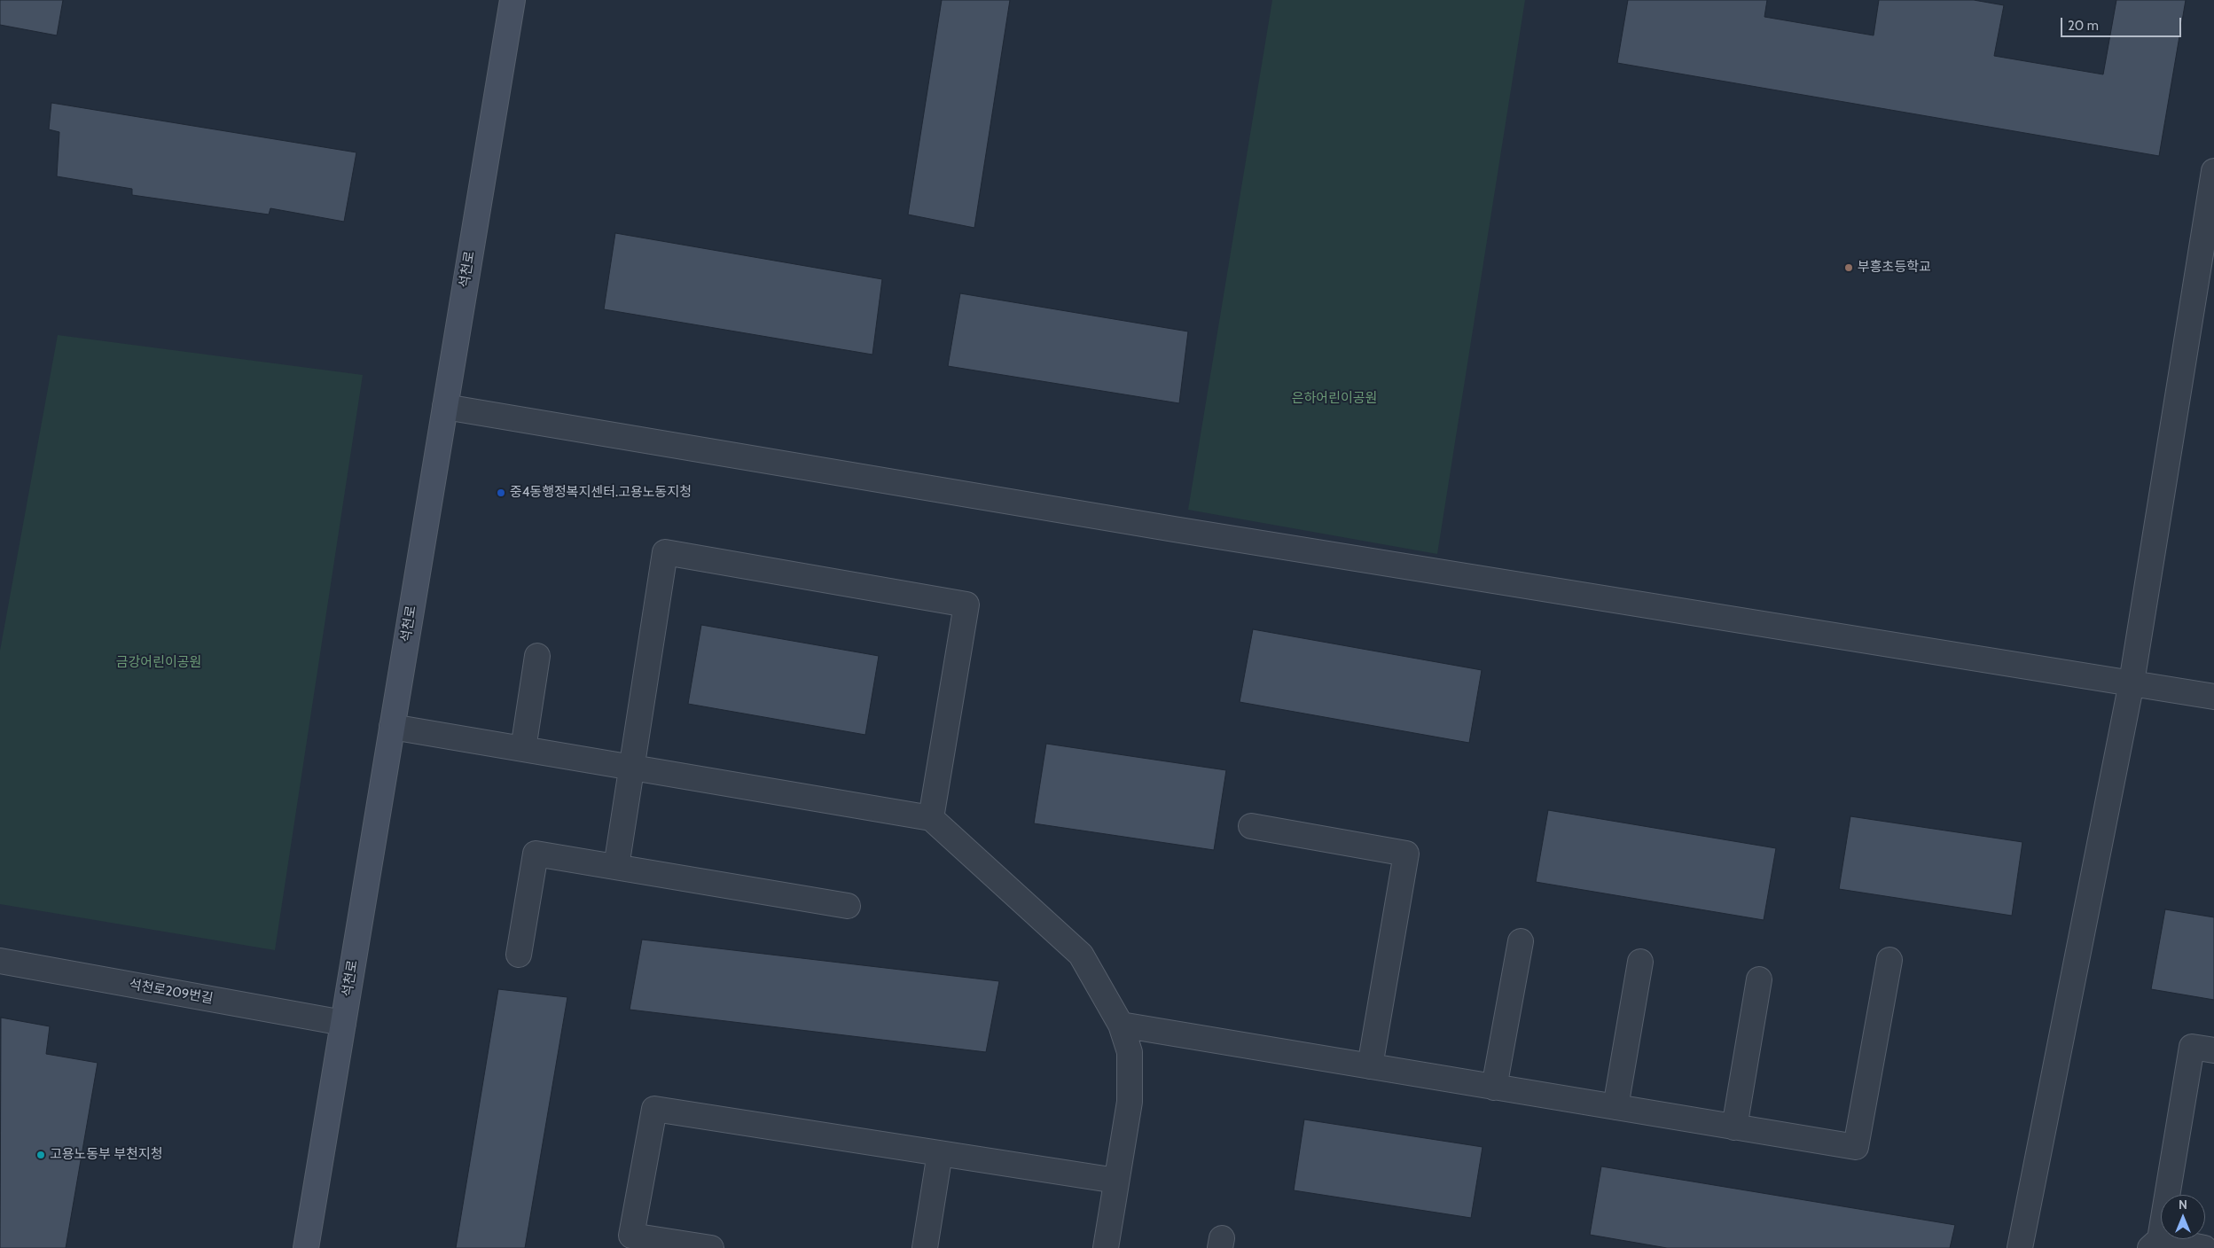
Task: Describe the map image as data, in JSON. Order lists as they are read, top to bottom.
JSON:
{
  "streets": {
    "street": ["석천로", "석천로209번길"]
  },
  "crossings": [
    ["석천로", "석천로209번길"]
  ],
  "parks": ["은하어린이공원", "금강어린이공원"],
  "places": ["부흥초등학교", "중4동행정복지센터.고용노동지청", "고용노동부 부천지청"],
  "scale_bar": "20 m",
  "north": "top"
}
